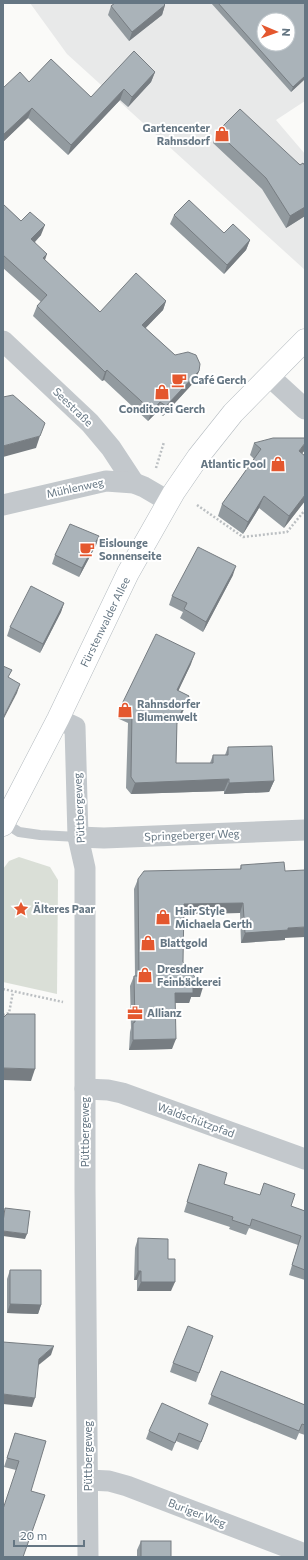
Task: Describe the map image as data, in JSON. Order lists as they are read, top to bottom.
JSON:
{
  "streets": {
    "main road": ["Fürstenwalder Allee"],
    "street": [
      "Seestraße",
      "Mühlenweg",
      "Püttbergeweg",
      "Springeberger Weg",
      "Waldschützpfad",
      "Buriger Weg"
    ]
  },
  "crossings": [
    ["Seestraße", "Mühlenweg"],
    ["Mühlenweg", "Fürstenwalder Allee"],
    ["Fürstenwalder Allee", "Püttbergeweg"],
    ["Püttbergeweg", "Springeberger Weg"],
    ["Püttbergeweg", "Waldschützpfad"],
    ["Püttbergeweg", "Buriger Weg"]
  ],
  "places": {
    "shop": [
      "Gartencenter Rahnsdorf",
      "Conditorei Gerch",
      "Atlantic Pool",
      "Rahnsdorfer Blumenwelt",
      "Hair Style Michaela Gerth",
      "Blattgold",
      "Dresdner Feinbäckerei"
    ],
    "cafe": ["Café Gerch", "Eislounge Sonnenseite"],
    "place": ["Älteres Paar"],
    "office": ["Allianz"]
  },
  "scale_bar": "20 m",
  "north": "right"
}
